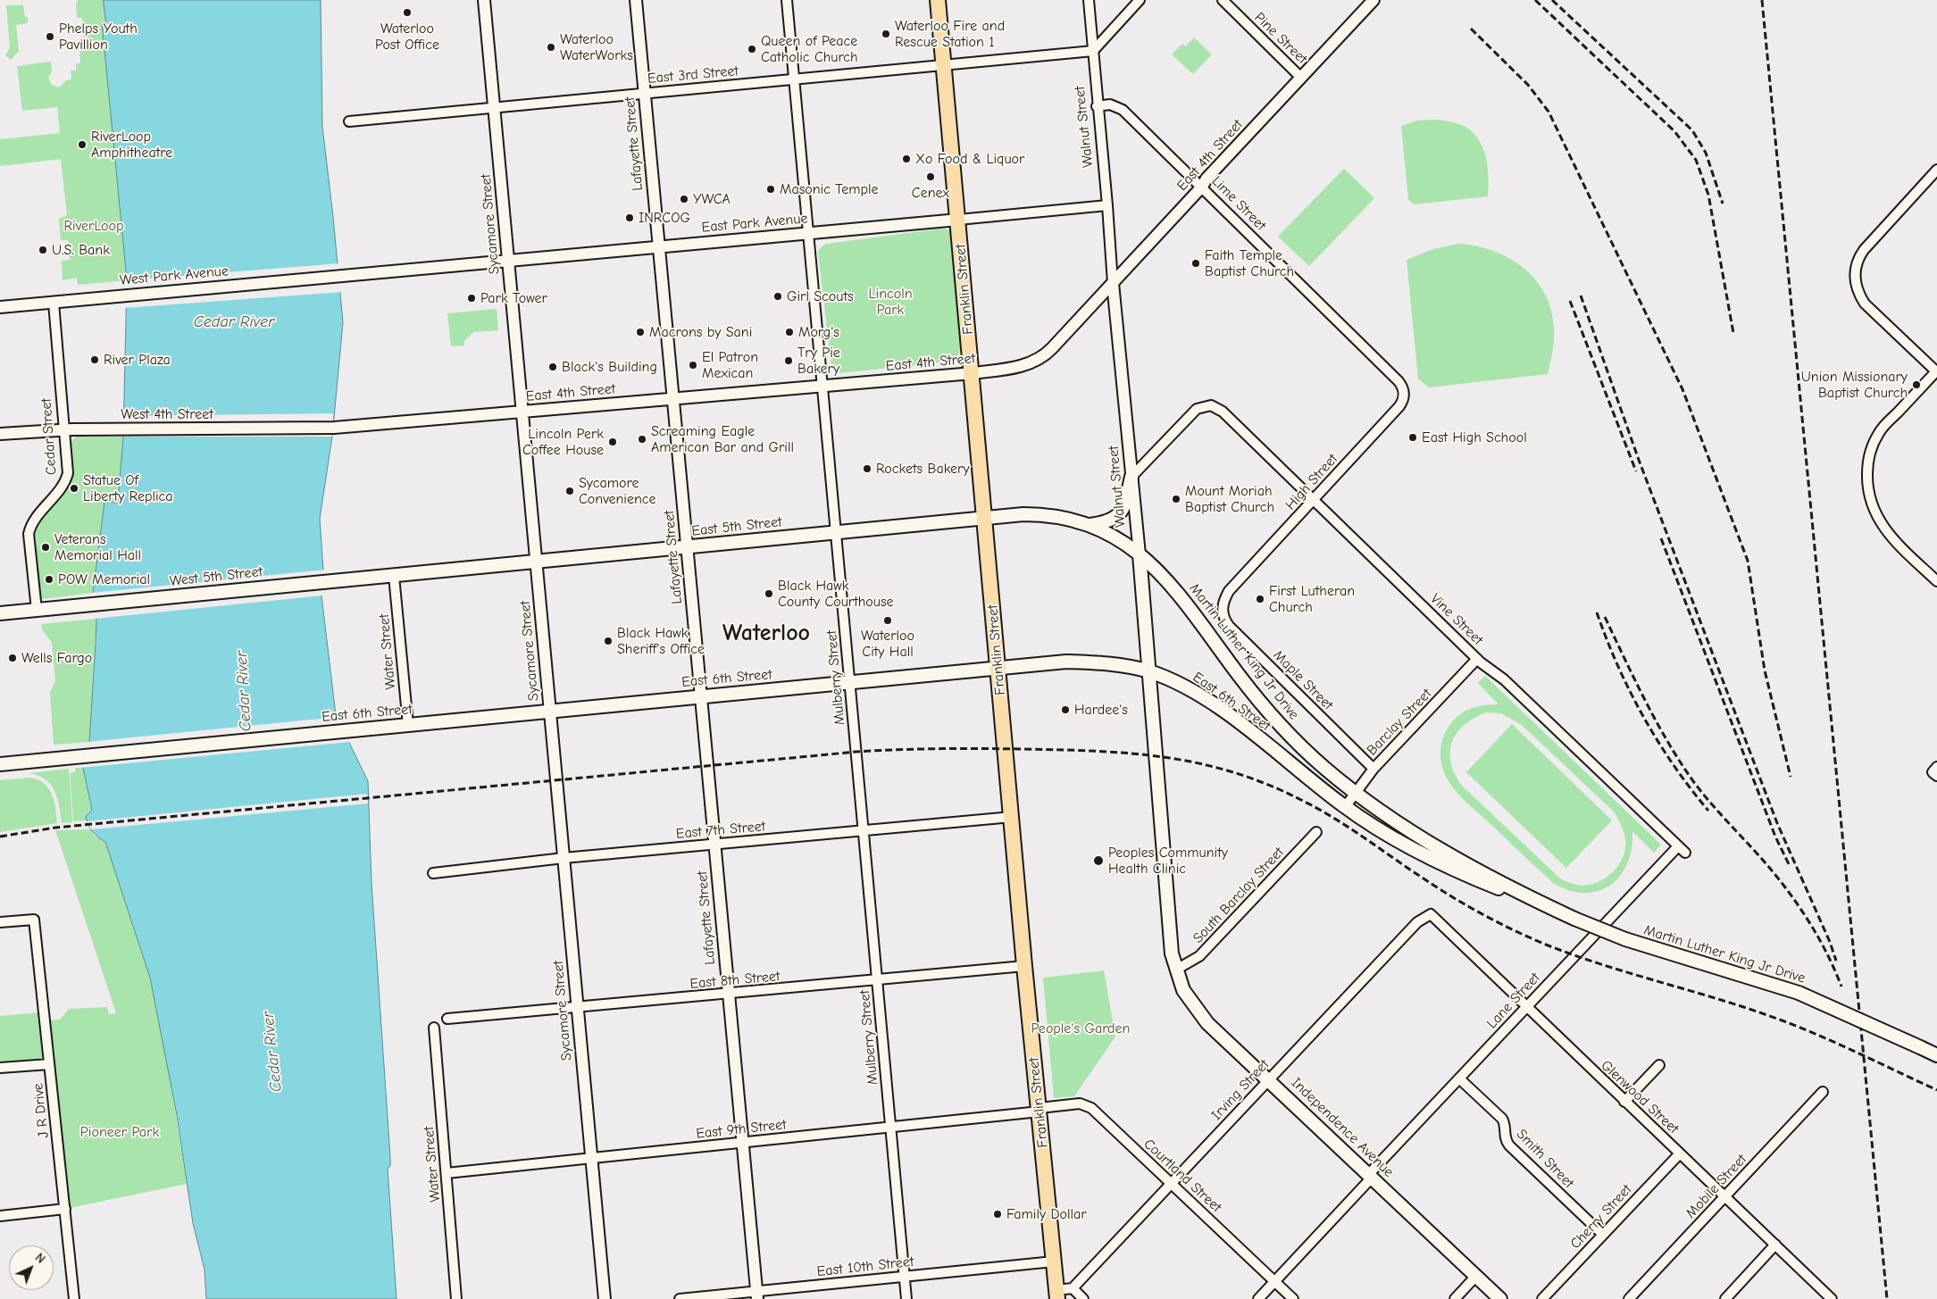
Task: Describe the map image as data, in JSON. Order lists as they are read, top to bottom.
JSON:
{
  "streets": {
    "main road": [
      "Walnut Street",
      "Franklin Street",
      "East 5th Street",
      "West 5th Street",
      "Martin Luther King Jr Drive",
      "East 6th Street",
      "Independence Avenue"
    ],
    "street": [
      "Pine Street",
      "East 3rd Street",
      "Lafayette Street",
      "East 4th Street",
      "Lime Street",
      "East Park Avenue",
      "Sycamore Street",
      "West Park Avenue",
      "West 4th Street",
      "Cedar Street",
      "High Street",
      "Vine Street",
      "Water Street",
      "Mulberry Street",
      "Maple Street",
      "Barclay Street",
      "East 7th Street",
      "South Barclay Street",
      "East 8th Street",
      "Lane Street",
      "Irving Street",
      "Glenwood Street",
      "J R Drive",
      "East 9th Street",
      "Smith Street",
      "Courtland Street",
      "Mobile Street",
      "Cherry Street",
      "East 10th Street"
    ]
  },
  "crossings": [
    ["Pine Street", "East 4th Street"],
    ["East 3rd Street", "Walnut Street"],
    ["East 3rd Street", "Lafayette Street"],
    ["East 3rd Street", "Sycamore Street"],
    ["East 3rd Street", "Franklin Street"],
    ["East 3rd Street", "Mulberry Street"],
    ["Walnut Street", "East 4th Street"],
    ["Walnut Street", "Lime Street"],
    ["Walnut Street", "East Park Avenue"],
    ["Walnut Street", "East 5th Street"],
    ["Walnut Street", "Vine Street"],
    ["Walnut Street", "Martin Luther King Jr Drive"],
    ["Walnut Street", "East 6th Street"],
    ["Walnut Street", "South Barclay Street"],
    ["Walnut Street", "Independence Avenue"],
    ["Lafayette Street", "East 4th Street"],
    ["Lafayette Street", "East Park Avenue"],
    ["Lafayette Street", "East 5th Street"],
    ["Lafayette Street", "East 6th Street"],
    ["Lafayette Street", "East 7th Street"],
    ["Lafayette Street", "East 8th Street"],
    ["Lafayette Street", "East 9th Street"],
    ["Lafayette Street", "East 10th Street"],
    ["East 4th Street", "Lime Street"],
    ["East 4th Street", "Sycamore Street"],
    ["East 4th Street", "Franklin Street"],
    ["East 4th Street", "West 4th Street"],
    ["East 4th Street", "Mulberry Street"],
    ["Lime Street", "High Street"],
    ["East Park Avenue", "Sycamore Street"],
    ["East Park Avenue", "West Park Avenue"],
    ["East Park Avenue", "Franklin Street"],
    ["East Park Avenue", "Mulberry Street"],
    ["Sycamore Street", "East 5th Street"],
    ["Sycamore Street", "East 6th Street"],
    ["Sycamore Street", "East 7th Street"],
    ["Sycamore Street", "East 8th Street"],
    ["Sycamore Street", "East 9th Street"],
    ["West Park Avenue", "Cedar Street"],
    ["Franklin Street", "East 5th Street"],
    ["Franklin Street", "East 6th Street"],
    ["Franklin Street", "East 7th Street"],
    ["Franklin Street", "East 8th Street"],
    ["Franklin Street", "East 9th Street"],
    ["Franklin Street", "Courtland Street"],
    ["Franklin Street", "East 10th Street"],
    ["West 4th Street", "Cedar Street"],
    ["Cedar Street", "West 5th Street"],
    ["High Street", "Vine Street"],
    ["High Street", "Maple Street"],
    ["East 5th Street", "West 5th Street"],
    ["East 5th Street", "Water Street"],
    ["East 5th Street", "Martin Luther King Jr Drive"],
    ["East 5th Street", "Mulberry Street"],
    ["Vine Street", "Barclay Street"],
    ["Vine Street", "Lane Street"],
    ["Water Street", "East 6th Street"],
    ["Water Street", "East 9th Street"],
    ["Martin Luther King Jr Drive", "East 6th Street"],
    ["Martin Luther King Jr Drive", "Barclay Street"],
    ["Mulberry Street", "East 6th Street"],
    ["Mulberry Street", "East 7th Street"],
    ["Mulberry Street", "East 8th Street"],
    ["Mulberry Street", "East 9th Street"],
    ["Mulberry Street", "East 10th Street"],
    ["East 6th Street", "Barclay Street"],
    ["Maple Street", "Barclay Street"],
    ["South Barclay Street", "Independence Avenue"],
    ["Lane Street", "Glenwood Street"],
    ["Lane Street", "Independence Avenue"],
    ["Lane Street", "Smith Street"],
    ["Lane Street", "Courtland Street"],
    ["Irving Street", "Glenwood Street"],
    ["Irving Street", "Independence Avenue"],
    ["Irving Street", "Courtland Street"],
    ["Glenwood Street", "Mobile Street"],
    ["Glenwood Street", "Cherry Street"],
    ["East 9th Street", "Courtland Street"],
    ["Smith Street", "Cherry Street"]
  ],
  "districts": ["Waterloo"],
  "water": ["Cedar River"],
  "parks": [
    "RiverLoop",
    "Lincoln Park",
    "People's Garden",
    "Pioneer Park"
  ],
  "places": [
    "Waterloo Post Office",
    "Waterloo Fire and Rescue Station 1",
    "Phelps Youth Pavillion",
    "Waterloo WaterWorks",
    "Queen of Peace Catholic Church",
    "RiverLoop Amphitheatre",
    "Xo Food & Liquor",
    "Cenex",
    "Masonic Temple",
    "YWCA",
    "INRCOG",
    "U.S. Bank",
    "Faith Temple Baptist Church",
    "Girl Scouts",
    "Park Tower",
    "Macrons by Sani",
    "Morg's",
    "River Plaza",
    "Try Pie Bakery",
    "El Patron Mexican",
    "Black's Building",
    "Union Missionary Baptist Church",
    "East High School",
    "Screaming Eagle American Bar and Grill",
    "Lincoln Perk Coffee House",
    "Rockets Bakery",
    "Statue Of Liberty Replica",
    "Sycamore Convenience",
    "Mount Moriah Baptist Church",
    "Veterans Memorial Hall",
    "POW Memorial",
    "Black Hawk County Courthouse",
    "First Lutheran Church",
    "Waterloo City Hall",
    "Black Hawk Sheriff's Office",
    "Wells Fargo",
    "Hardee's",
    "Peoples Community Health Clinic",
    "Family Dollar"
  ],
  "north": "top right"
}
